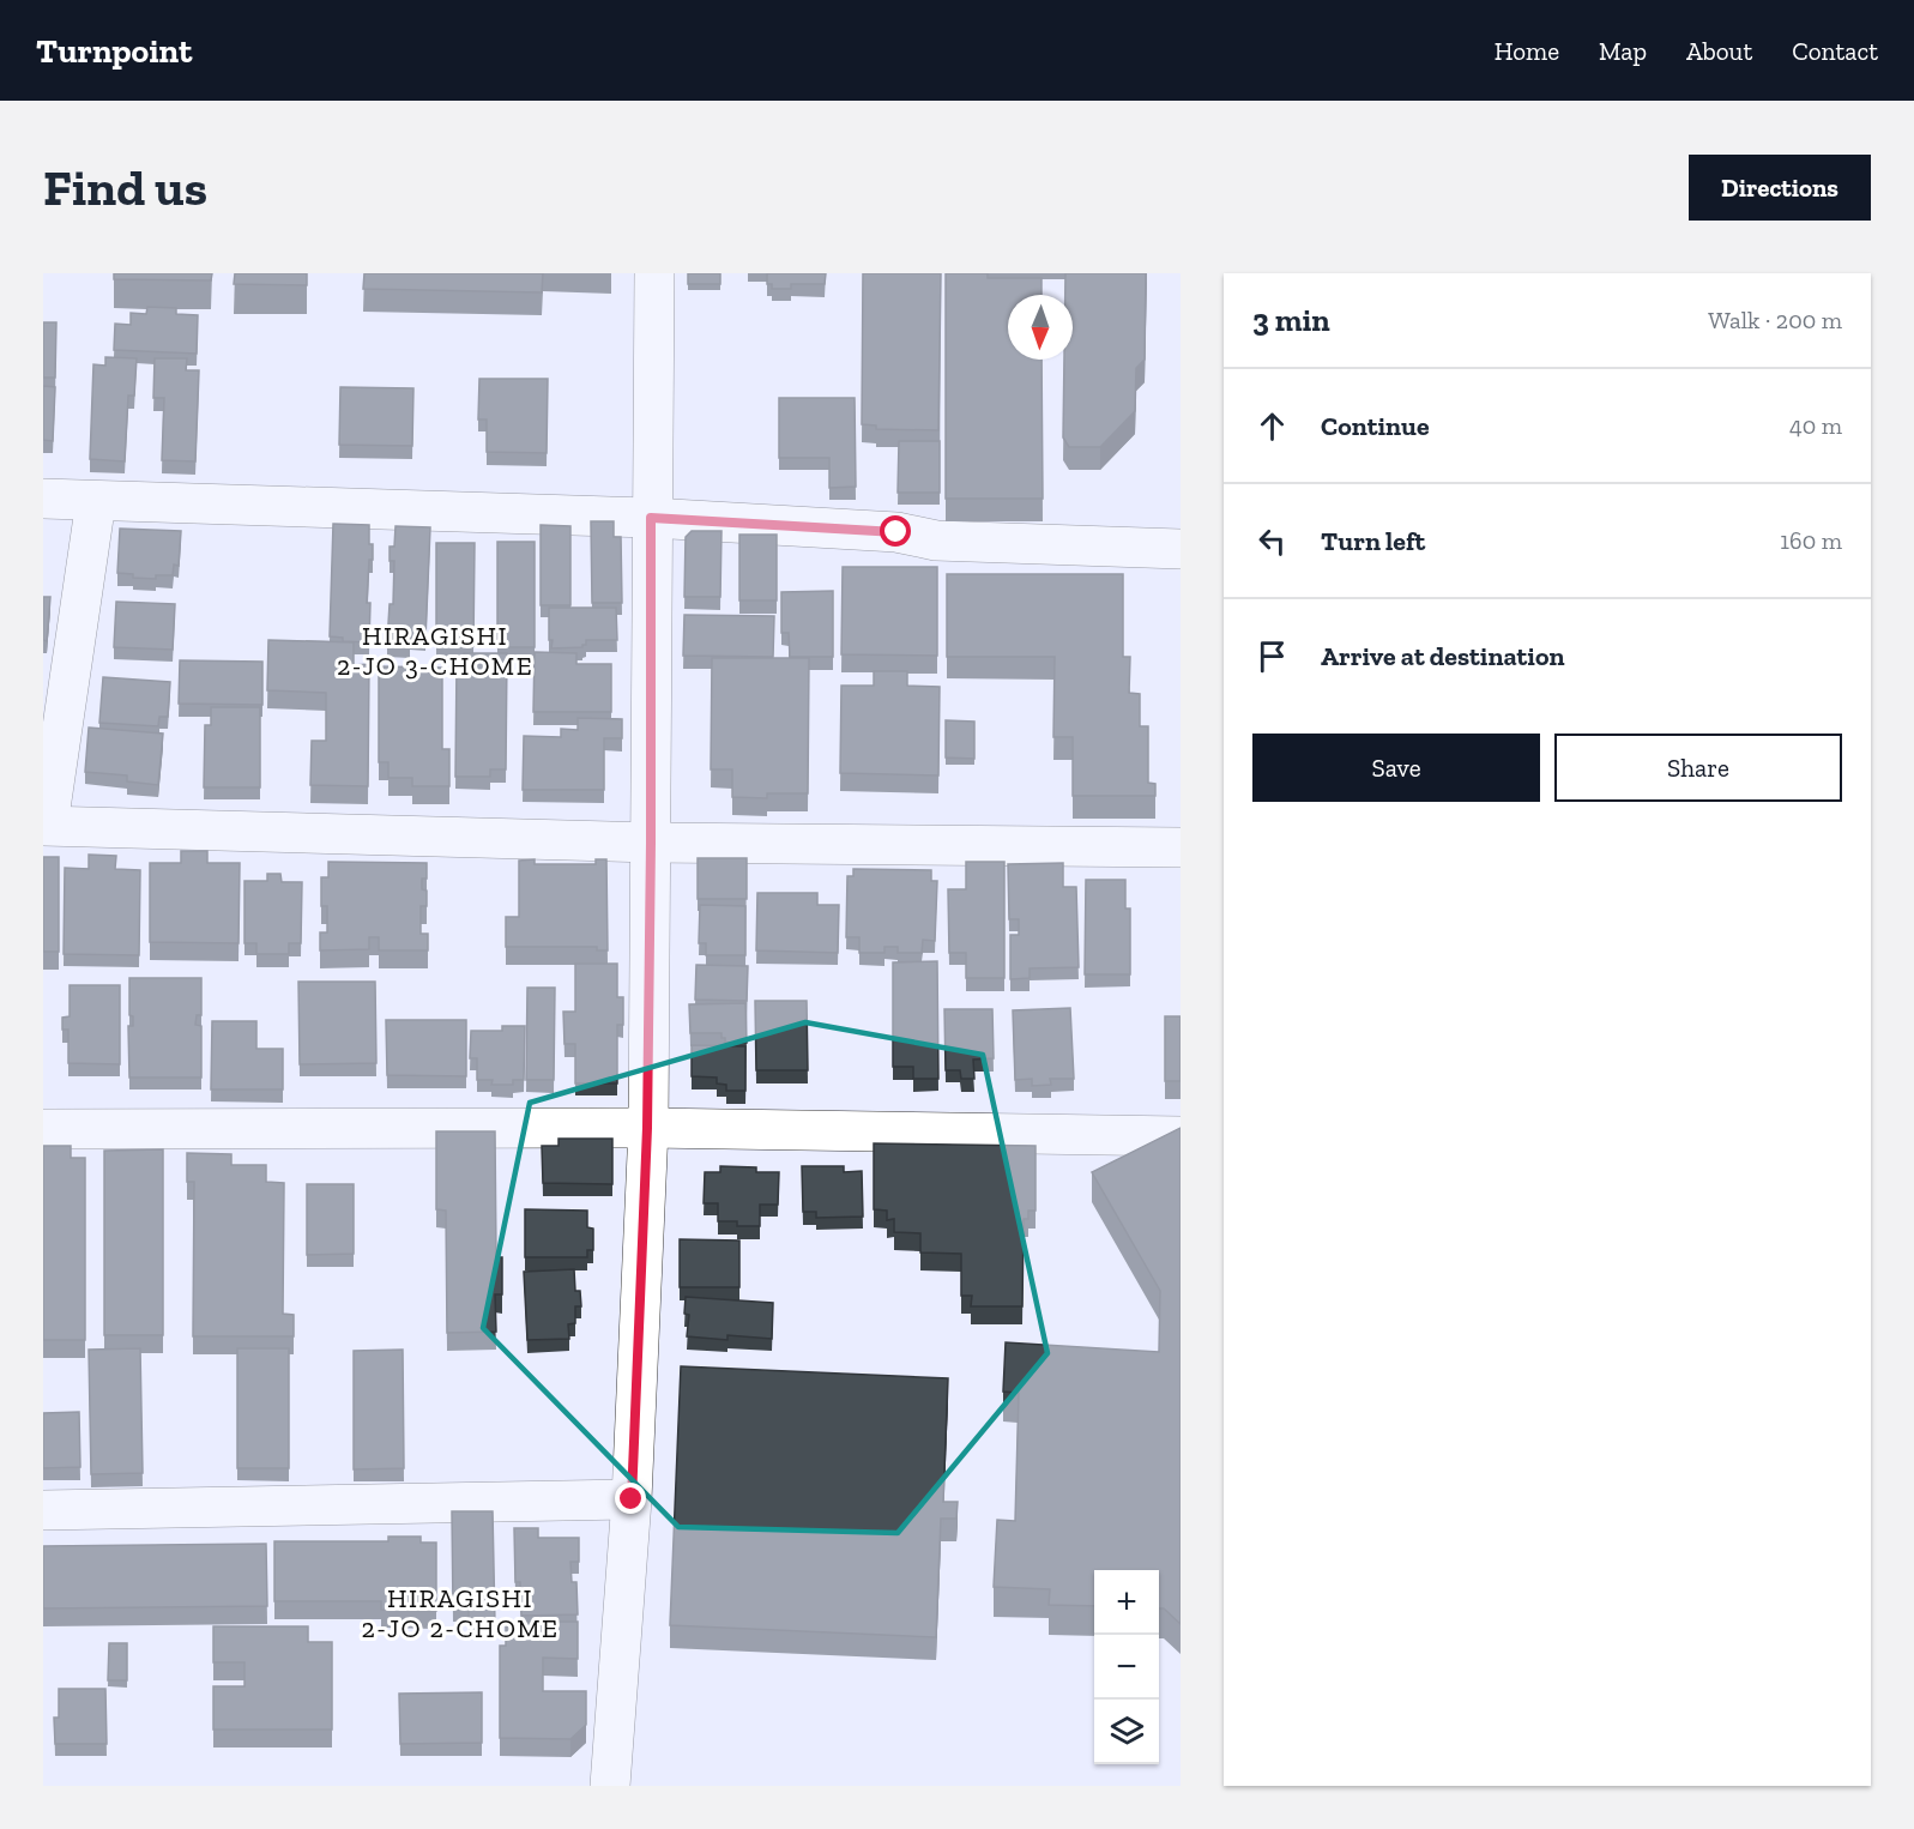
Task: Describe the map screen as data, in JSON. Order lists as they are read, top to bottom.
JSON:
{
  "districts": ["HIRAGISHI 2-JO 3-CHOME", "HIRAGISHI 2-JO 2-CHOME"],
  "north": "bottom",
  "page": {
    "header": "Turnpoint",
    "nav": [
      "Home",
      "Map",
      "About",
      "Contact"
    ],
    "buttons": [
      "Directions",
      ["Save", "Share"]
    ],
    "title": "Find us",
    "heading": ["3 min", "Walk · 200 m"],
    "list": [
      ["Continue", "40 m"],
      ["Turn left", "160 m"],
      "Arrive at destination"
    ],
    "map_buttons": ["+", "−"]
  }
}
